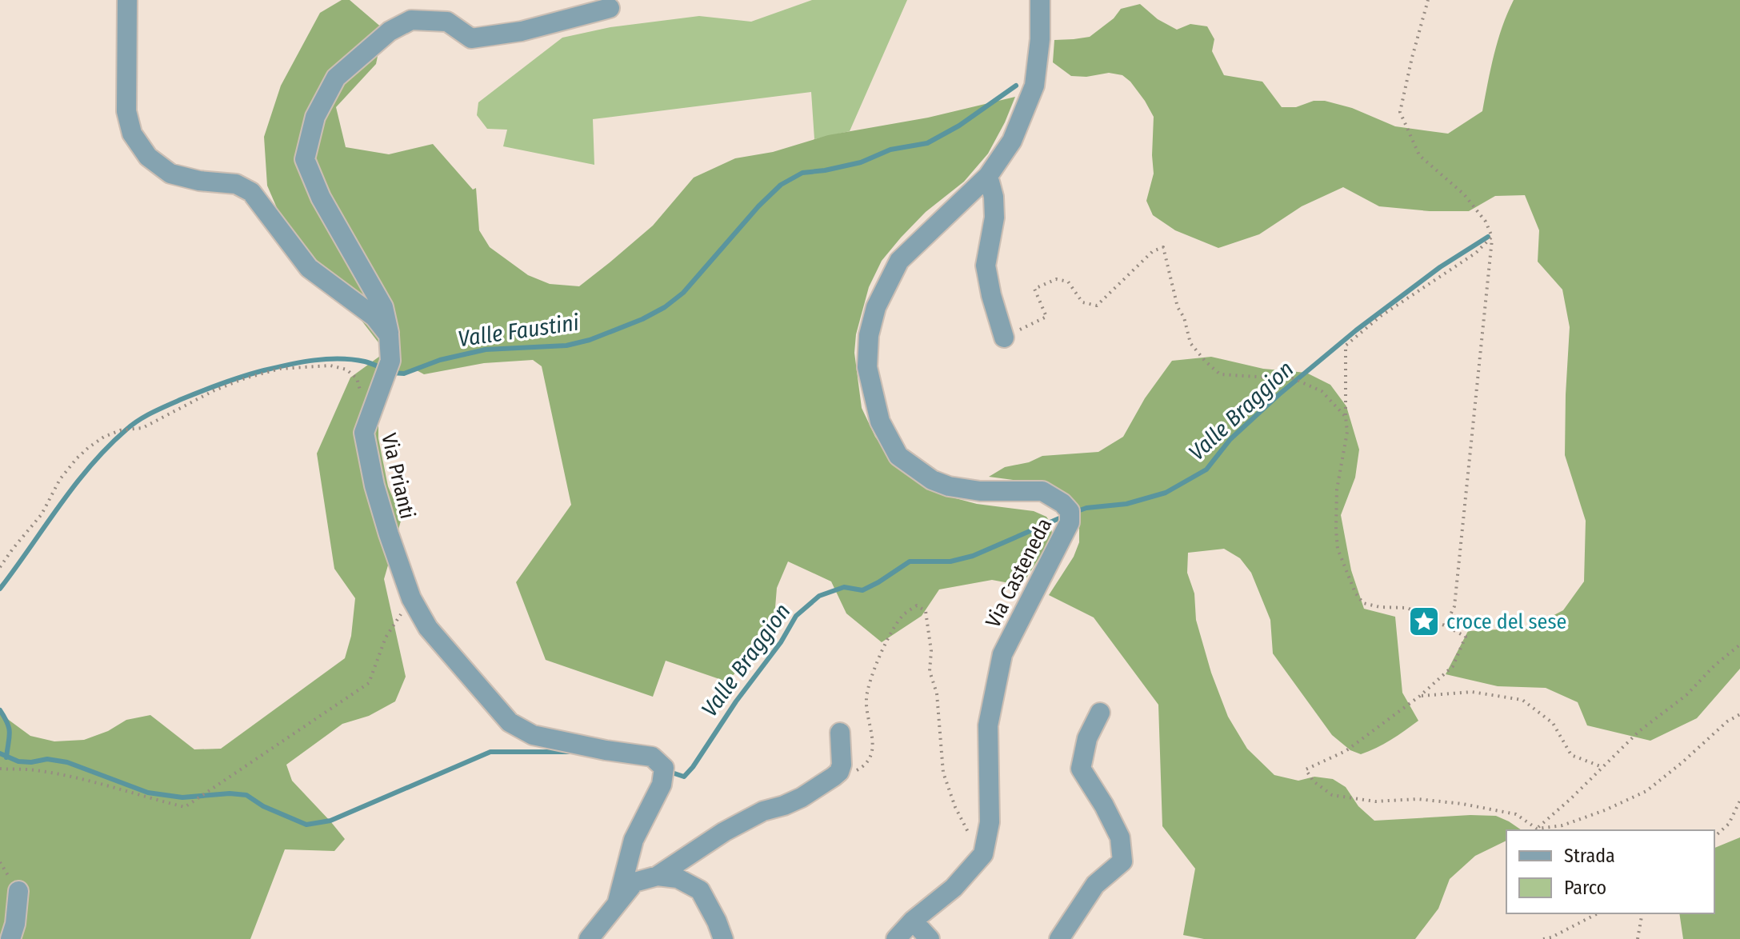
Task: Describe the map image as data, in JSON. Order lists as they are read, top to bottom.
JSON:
{
  "streets": {
    "street": ["Via Prianti", "Via Casteneda"]
  },
  "water": ["Valle Faustini", "Valle Braggion"],
  "places": {
    "place": ["croce del sese"]
  },
  "legend": ["Strada", "Parco"]
}
